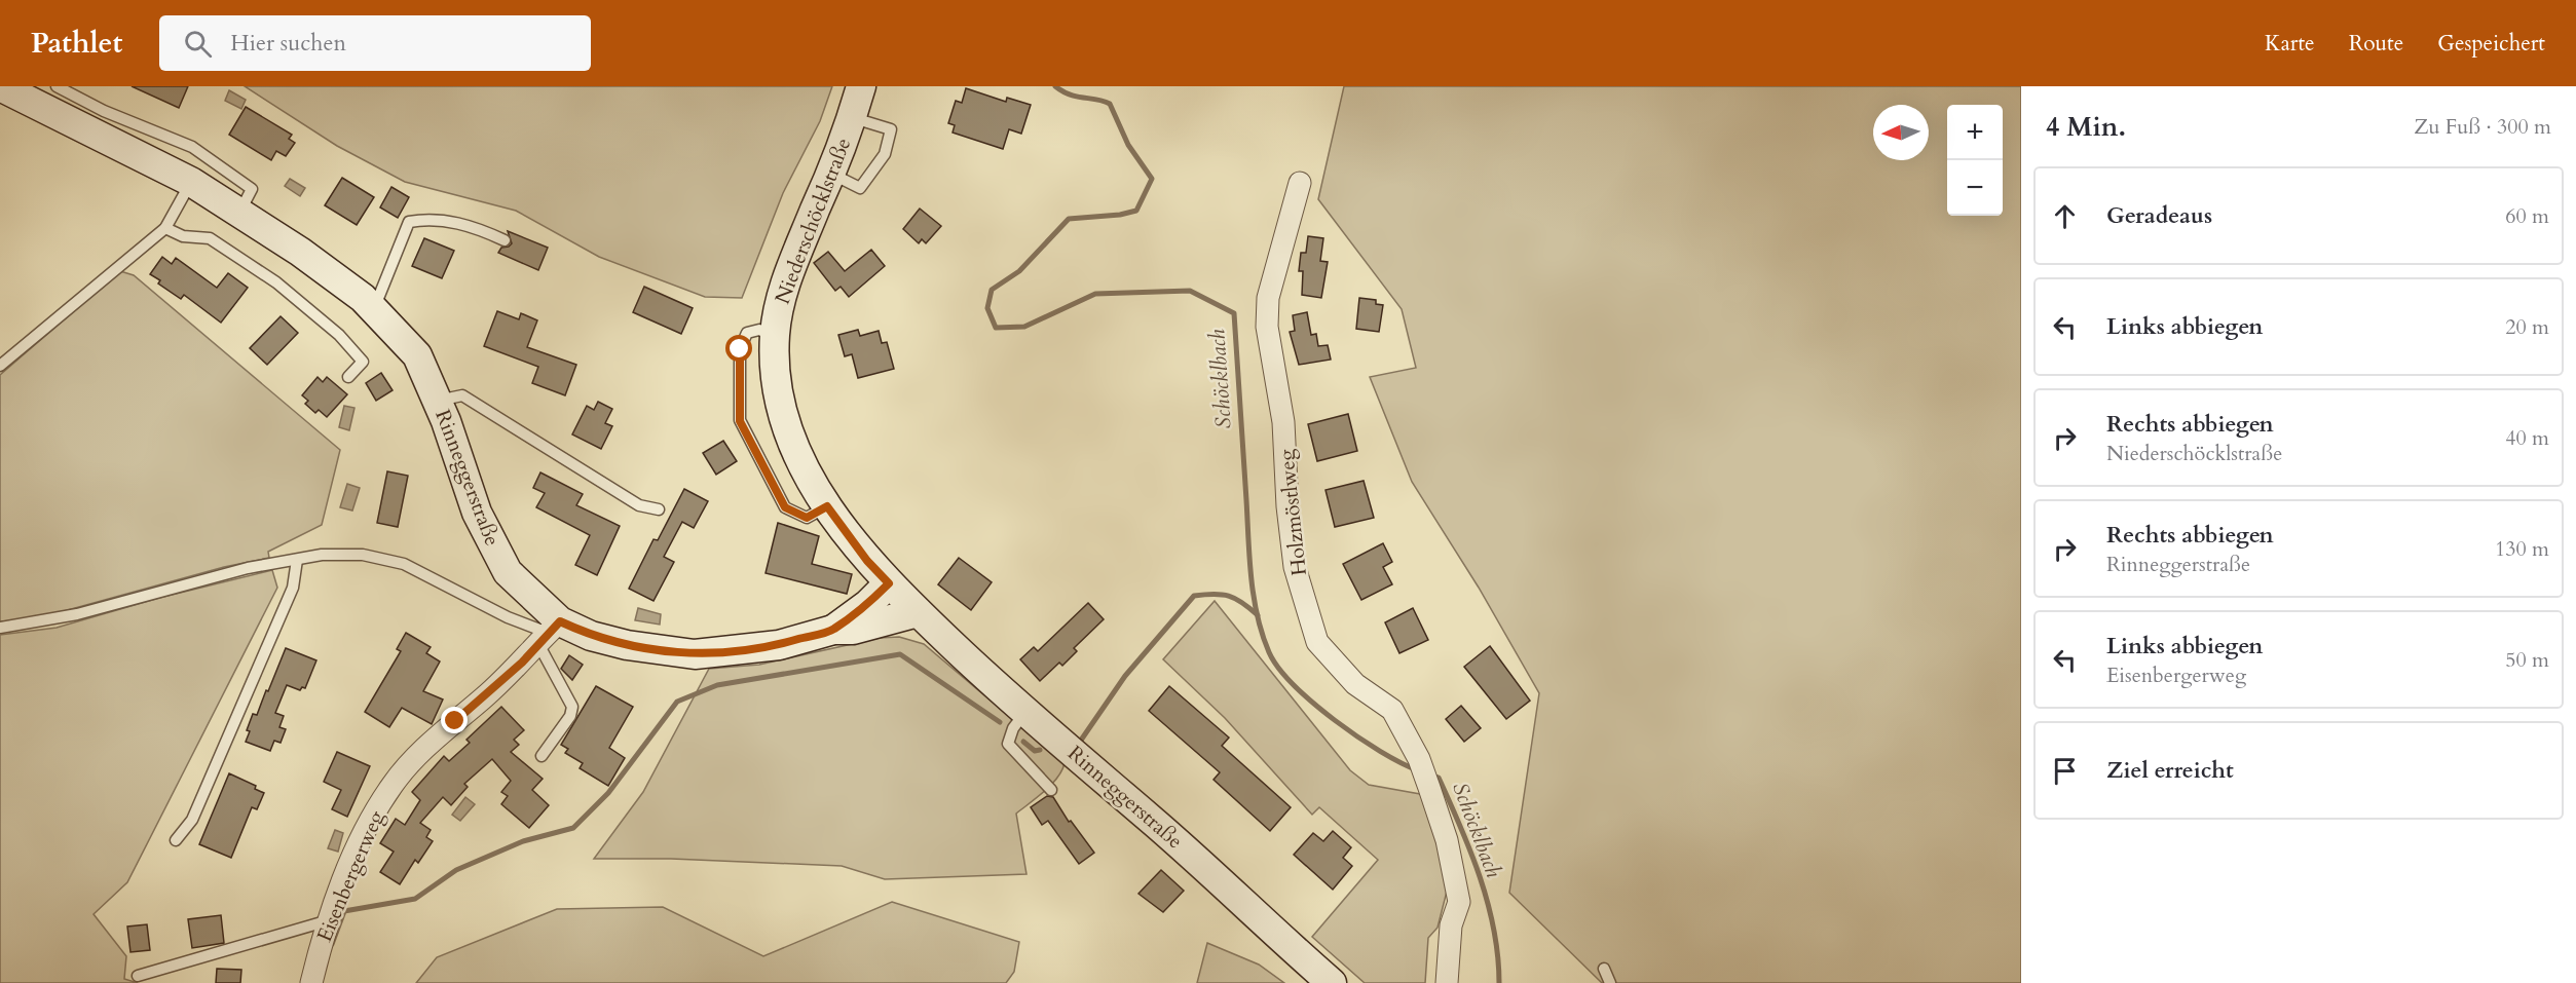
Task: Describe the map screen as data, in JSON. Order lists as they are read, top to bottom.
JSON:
{
  "streets": {
    "main road": ["Niederschöcklstraße", "Rinneggerstraße"],
    "street": ["Holzmöstlweg", "Eisenbergerweg"]
  },
  "crossings": [
    ["Niederschöcklstraße", "Rinneggerstraße"],
    ["Rinneggerstraße", "Eisenbergerweg"]
  ],
  "water": ["Schöcklbach"],
  "north": "left",
  "page": {
    "header": "Pathlet",
    "search": "Hier suchen",
    "nav": ["Karte", "Route", "Gespeichert"],
    "heading": ["4 Min.", "Zu Fuß · 300 m"],
    "map_buttons": ["+", "−"],
    "list": [
      ["Geradeaus", "60 m"],
      ["Links abbiegen", "20 m"],
      ["Rechts abbiegen", "Niederschöcklstraße", "40 m"],
      ["Rechts abbiegen", "Rinneggerstraße", "130 m"],
      ["Links abbiegen", "Eisenbergerweg", "50 m"],
      "Ziel erreicht"
    ]
  }
}
